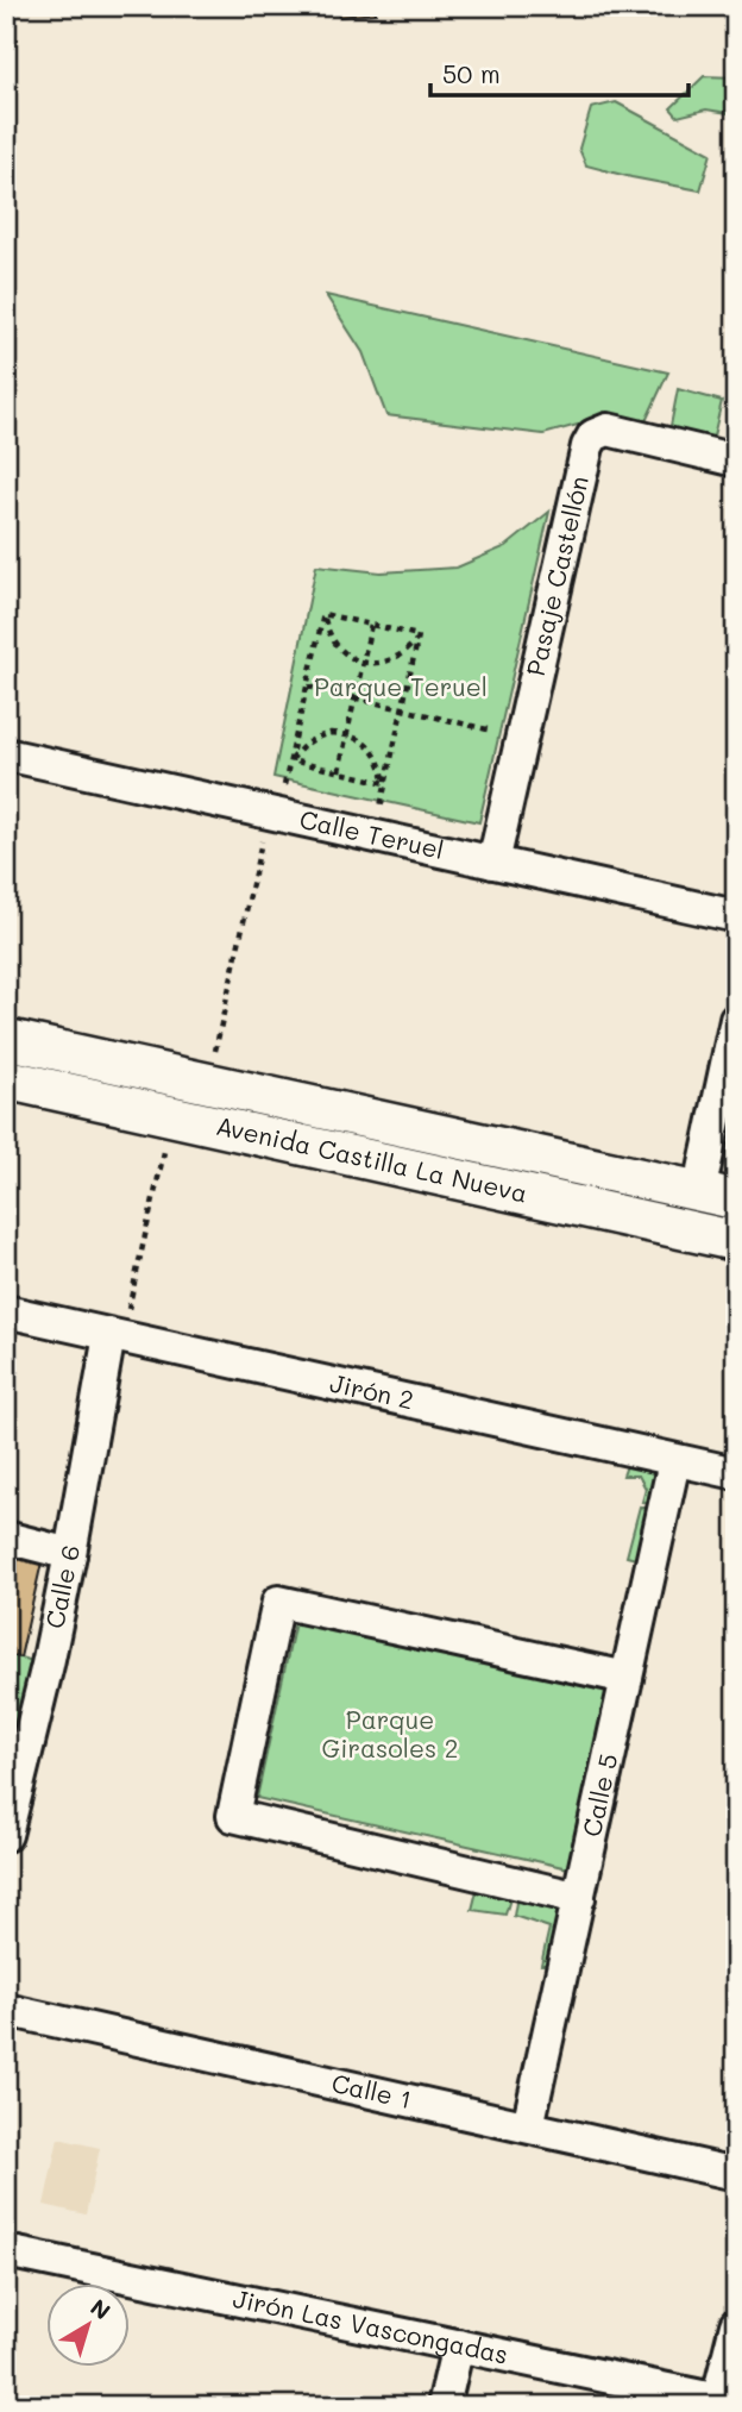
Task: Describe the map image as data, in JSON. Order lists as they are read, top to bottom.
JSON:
{
  "streets": {
    "street": [
      "Pasaje Castellón",
      "Calle Teruel",
      "Avenida Castilla La Nueva",
      "Jirón 2",
      "Calle 6",
      "Calle 5",
      "Calle 1",
      "Jirón Las Vascongadas"
    ]
  },
  "crossings": [
    ["Pasaje Castellón", "Calle Teruel"],
    ["Jirón 2", "Calle 6"],
    ["Jirón 2", "Calle 5"],
    ["Calle 5", "Calle 1"]
  ],
  "parks": ["Parque Teruel", "Parque Girasoles 2"],
  "scale_bar": "50 m",
  "north": "top right"
}
